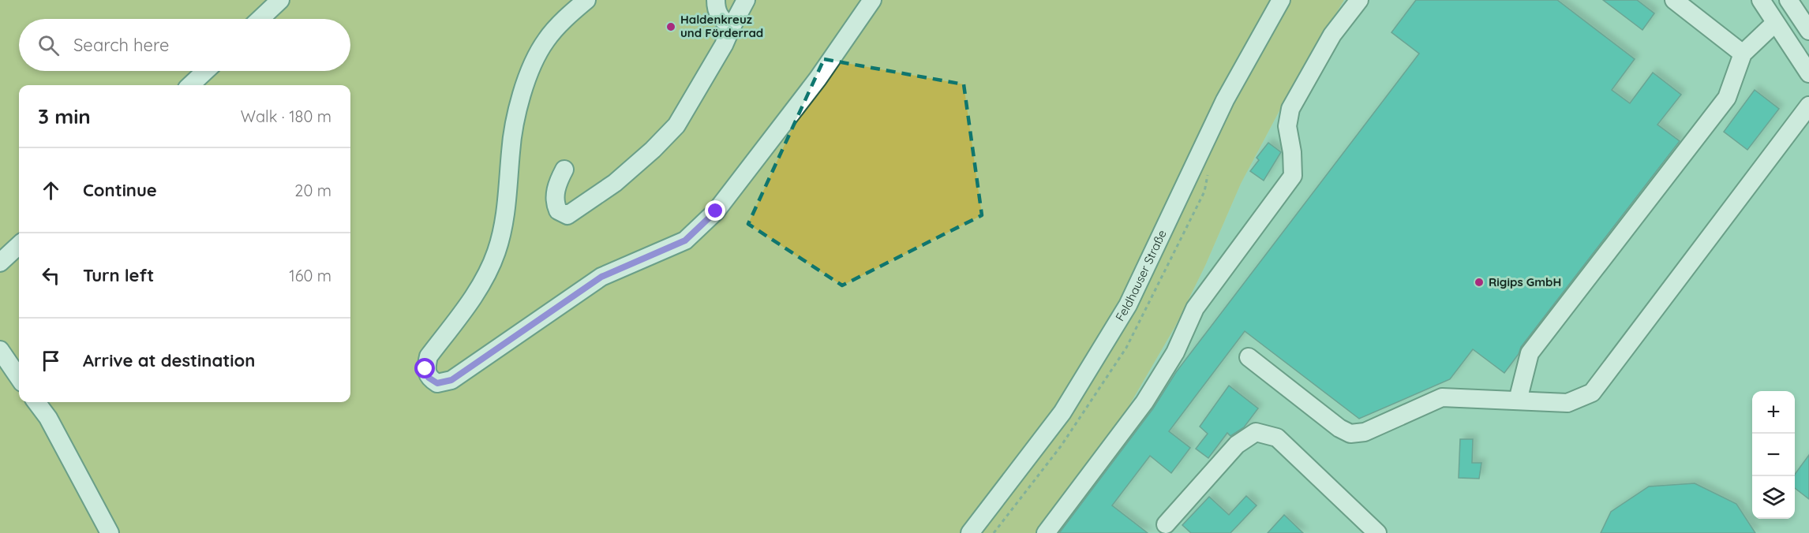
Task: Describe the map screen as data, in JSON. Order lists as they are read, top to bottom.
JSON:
{
  "streets": {
    "street": ["Feldhauser Straße"]
  },
  "places": ["Haldenkreuz und Förderrad", "Rigips GmbH"],
  "page": {
    "search": "Search here",
    "heading": ["3 min", "Walk · 180 m"],
    "list": [
      ["Continue", "20 m"],
      ["Turn left", "160 m"],
      "Arrive at destination"
    ],
    "map_buttons": ["+", "−"]
  }
}
